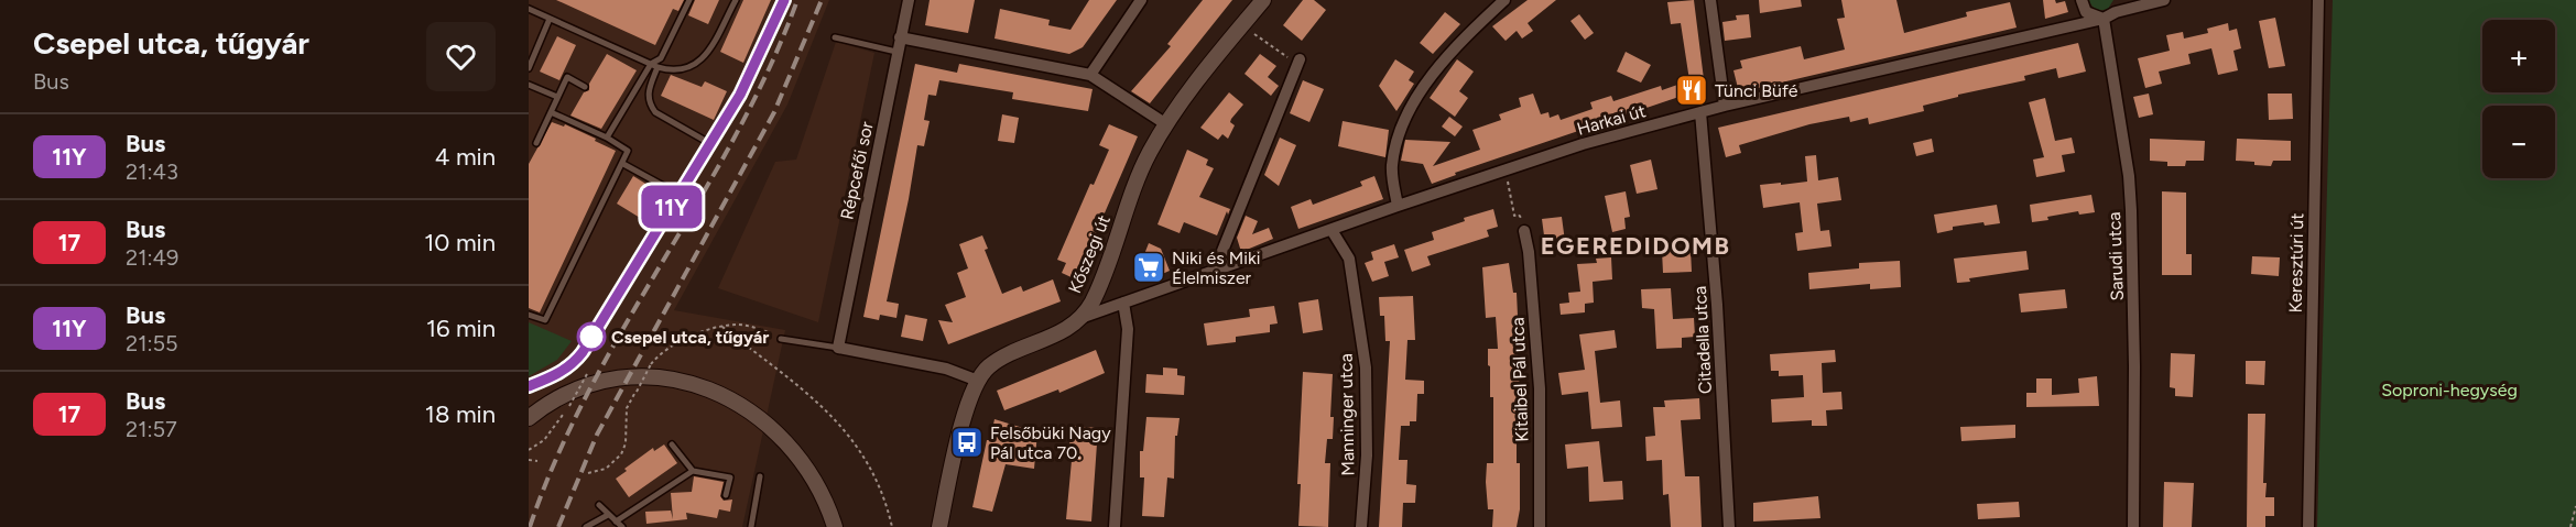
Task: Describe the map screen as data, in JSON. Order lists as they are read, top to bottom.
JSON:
{
  "streets": {
    "main road": ["Kőszegi út"],
    "street": [
      "Harkai út",
      "Répcefői sor",
      "Sarudi utca",
      "Keresztúri út",
      "Citadella utca",
      "Kitaibel Pál utca",
      "Manninger utca"
    ]
  },
  "crossings": [
    ["Harkai út", "Kőszegi út"],
    ["Harkai út", "Sarudi utca"],
    ["Harkai út", "Citadella utca"],
    ["Harkai út", "Manninger utca"]
  ],
  "districts": ["EGEREDIDOMB"],
  "parks": ["Soproni-hegység"],
  "places": {
    "restaurant": ["Tünci Büfé"],
    "supermarket": ["Niki és Miki Élelmiszer"],
    "other": ["Csepel utca, tűgyár"],
    "bus stop": ["Felsőbüki Nagy Pál utca 70."]
  },
  "lines": ["bus line 11Y"],
  "page": {
    "heading": ["Csepel utca, tűgyár", "Bus"],
    "on_map": "11Y",
    "map_buttons": ["+", "−"],
    "list": [
      {
        "mark": "11Y",
        "name": "Bus",
        "note": "21:43",
        "value": "4 min"
      },
      {
        "mark": "17",
        "name": "Bus",
        "note": "21:49",
        "value": "10 min"
      },
      {
        "mark": "11Y",
        "name": "Bus",
        "note": "21:55",
        "value": "16 min"
      },
      {
        "mark": "17",
        "name": "Bus",
        "note": "21:57",
        "value": "18 min"
      }
    ]
  }
}
